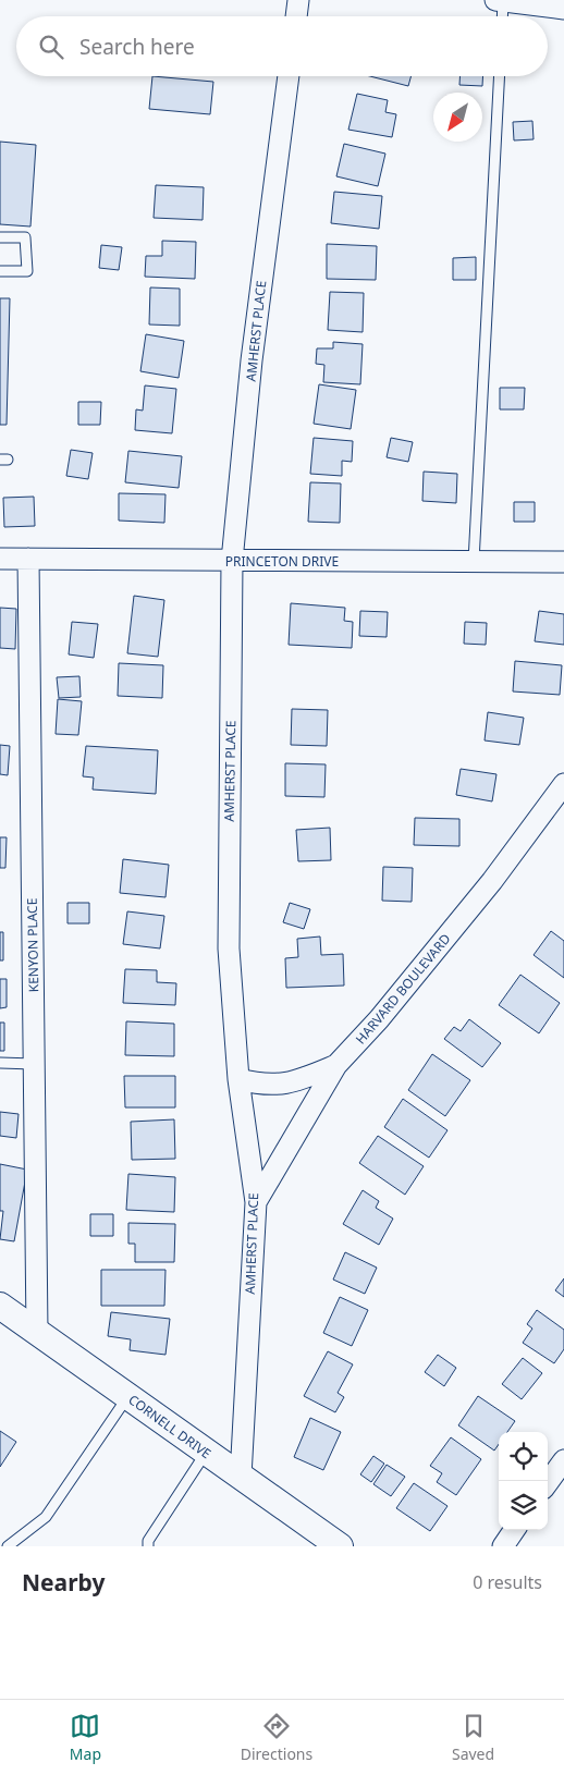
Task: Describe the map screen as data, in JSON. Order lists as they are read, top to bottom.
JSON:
{
  "streets": {
    "street": [
      "AMHERST PLACE",
      "PRINCETON DRIVE",
      "KENYON PLACE",
      "HARVARD BOULEVARD",
      "CORNELL DRIVE"
    ]
  },
  "crossings": [
    ["AMHERST PLACE", "PRINCETON DRIVE"],
    ["AMHERST PLACE", "HARVARD BOULEVARD"],
    ["AMHERST PLACE", "CORNELL DRIVE"],
    ["PRINCETON DRIVE", "KENYON PLACE"],
    ["KENYON PLACE", "CORNELL DRIVE"]
  ],
  "north": "bottom left",
  "page": {
    "search": "Search here",
    "heading": ["Nearby", "0 results"],
    "nav": ["Map", "Directions", "Saved"]
  }
}
